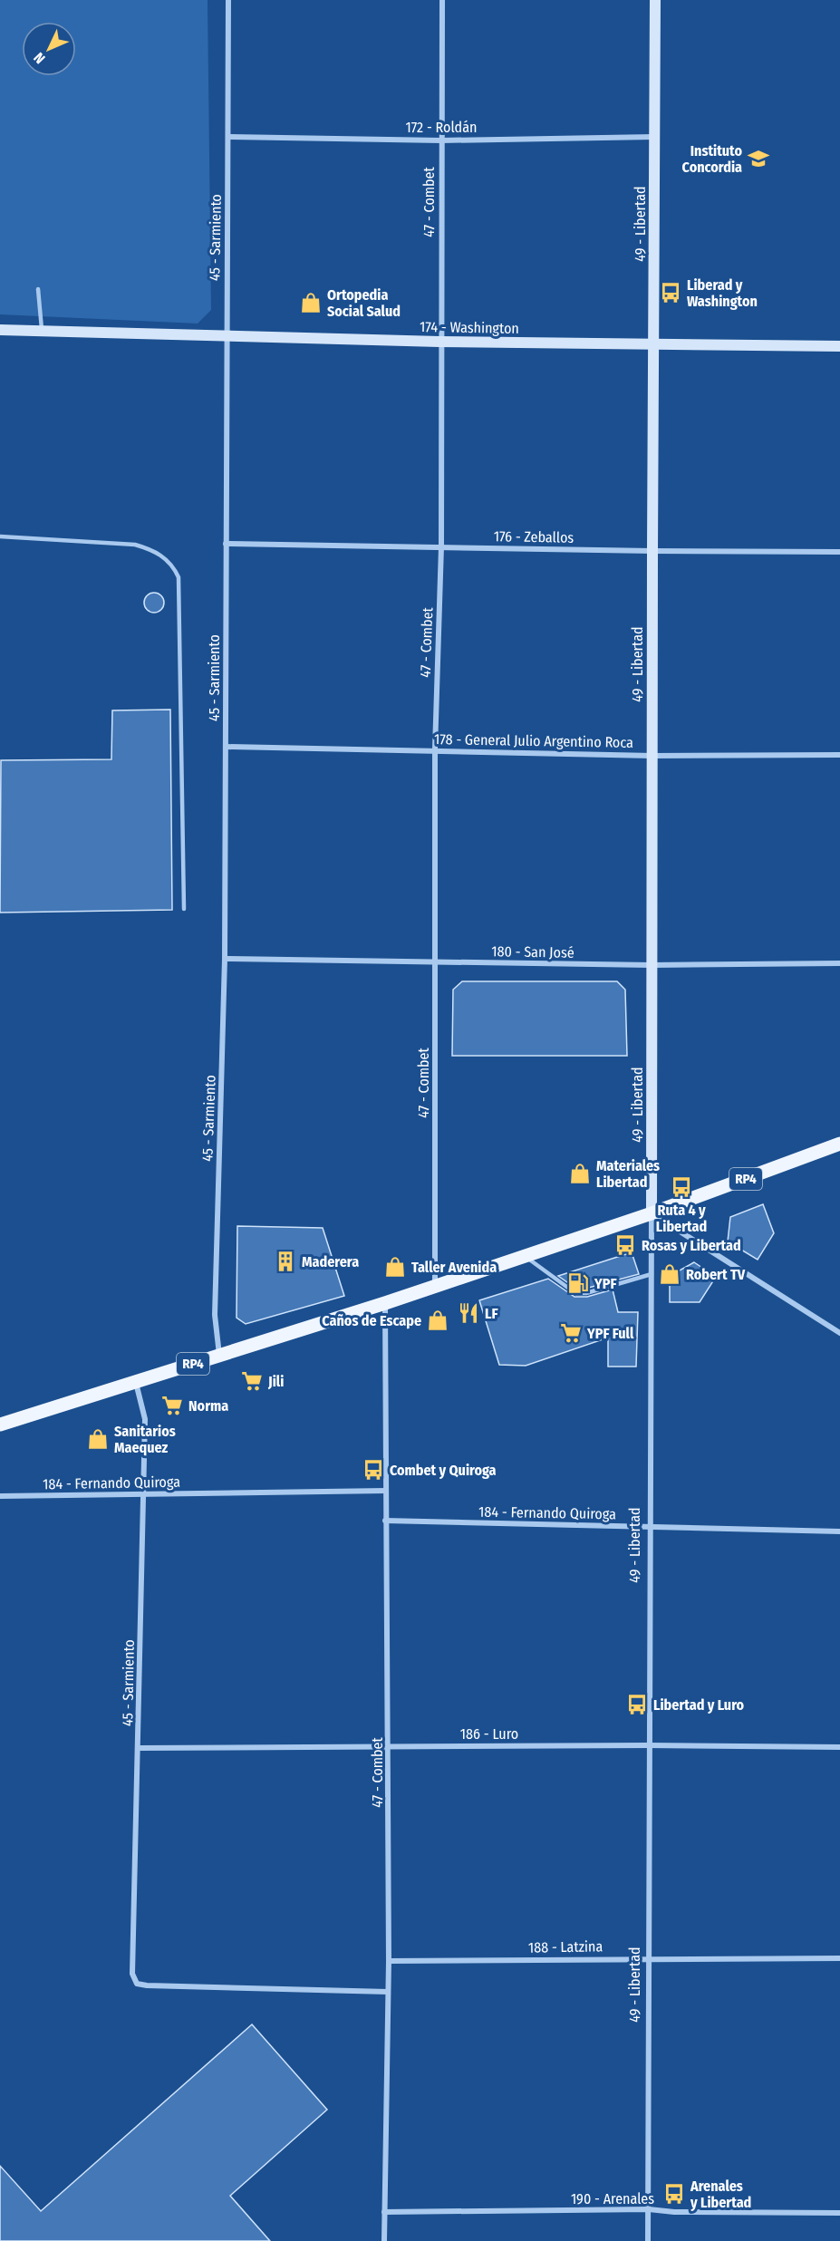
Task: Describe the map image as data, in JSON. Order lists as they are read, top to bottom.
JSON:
{
  "streets": {
    "main road": ["RP4"],
    "street": [
      "172 - Roldán",
      "47 - Combet",
      "49 - Libertad",
      "45 - Sarmiento",
      "174 - Washington",
      "176 - Zeballos",
      "178 - General Julio Argentino Roca",
      "180 - San José",
      "184 - Fernando Quiroga",
      "186 - Luro",
      "188 - Latzina",
      "190 - Arenales"
    ]
  },
  "crossings": [
    ["172 - Roldán", "47 - Combet"],
    ["172 - Roldán", "49 - Libertad"],
    ["172 - Roldán", "45 - Sarmiento"],
    ["47 - Combet", "45 - Sarmiento"],
    ["47 - Combet", "174 - Washington"],
    ["47 - Combet", "176 - Zeballos"],
    ["47 - Combet", "178 - General Julio Argentino Roca"],
    ["47 - Combet", "180 - San José"],
    ["47 - Combet", "RP4"],
    ["47 - Combet", "184 - Fernando Quiroga"],
    ["47 - Combet", "186 - Luro"],
    ["47 - Combet", "188 - Latzina"],
    ["47 - Combet", "190 - Arenales"],
    ["49 - Libertad", "174 - Washington"],
    ["49 - Libertad", "176 - Zeballos"],
    ["49 - Libertad", "178 - General Julio Argentino Roca"],
    ["49 - Libertad", "180 - San José"],
    ["49 - Libertad", "RP4"],
    ["49 - Libertad", "184 - Fernando Quiroga"],
    ["49 - Libertad", "186 - Luro"],
    ["49 - Libertad", "188 - Latzina"],
    ["49 - Libertad", "190 - Arenales"],
    ["45 - Sarmiento", "174 - Washington"],
    ["45 - Sarmiento", "176 - Zeballos"],
    ["45 - Sarmiento", "178 - General Julio Argentino Roca"],
    ["45 - Sarmiento", "180 - San José"],
    ["45 - Sarmiento", "RP4"],
    ["45 - Sarmiento", "184 - Fernando Quiroga"],
    ["45 - Sarmiento", "186 - Luro"]
  ],
  "places": {
    "school or university": ["Instituto Concordia"],
    "bus stop": [
      "Liberad y Washington",
      "Ruta 4 y Libertad",
      "Rosas y Libertad",
      "Combet y Quiroga",
      "Libertad y Luro",
      "Arenales y Libertad"
    ],
    "shop": [
      "Ortopedia Social Salud",
      "Materiales Libertad",
      "Taller Avenida",
      "Robert TV",
      "Caños de Escape",
      "Sanitarios Maequez"
    ],
    "building": ["Maderera"],
    "fuel station": ["YPF"],
    "restaurant": ["LF"],
    "supermarket": ["YPF Full", "Jili", "Norma"]
  },
  "north": "bottom left"
}
